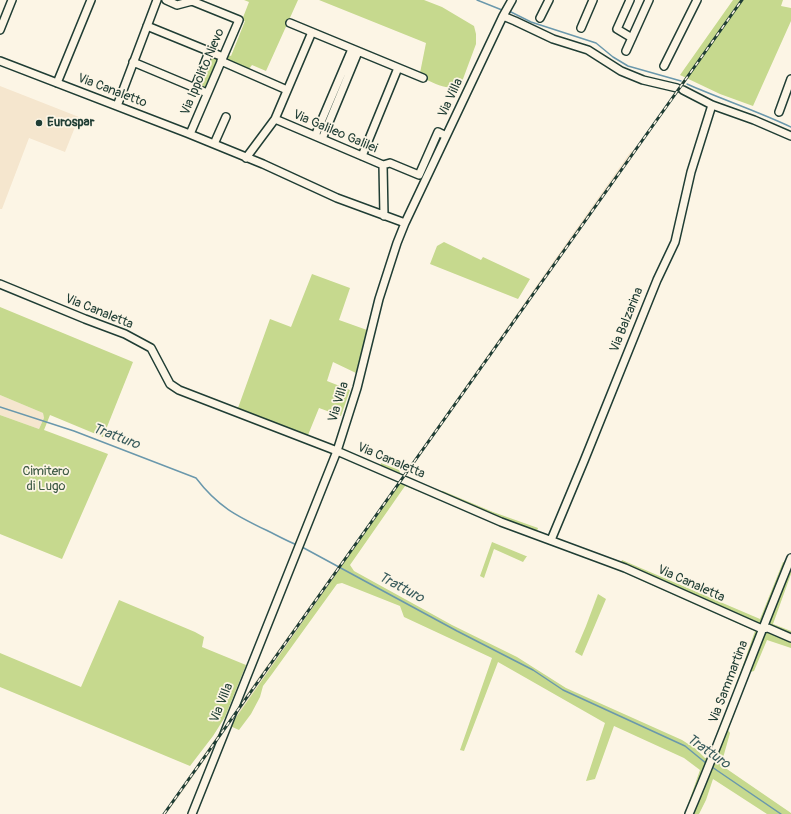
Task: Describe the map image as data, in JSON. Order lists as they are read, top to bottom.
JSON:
{
  "streets": {
    "street": [
      "Via Ippolito Nievo",
      "Via Canaletto",
      "Via Villa",
      "Via Galileo Galilei",
      "Via Canaletta",
      "Via Balzarina",
      "Via Sammartina"
    ]
  },
  "crossings": [
    ["Via Ippolito Nievo", "Via Canaletto"],
    ["Via Canaletto", "Via Villa"],
    ["Via Canaletto", "Via Galileo Galilei"],
    ["Via Villa", "Via Canaletta"],
    ["Via Canaletta", "Via Balzarina"],
    ["Via Canaletta", "Via Sammartina"]
  ],
  "water": ["Tratturo"],
  "parks": ["Cimitero di Lugo"],
  "places": ["Eurospar"]
}
